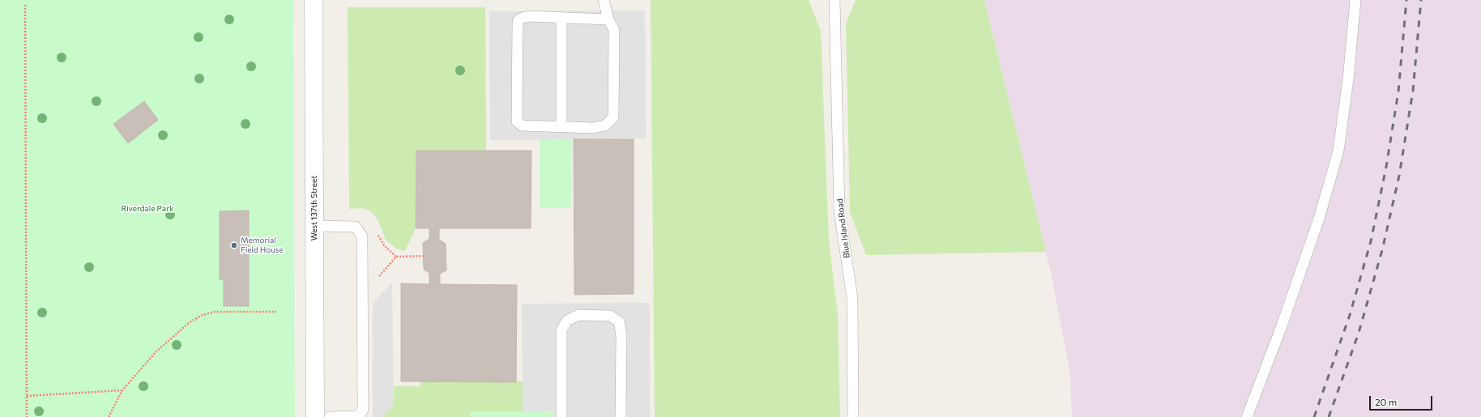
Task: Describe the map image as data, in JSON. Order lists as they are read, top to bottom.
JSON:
{
  "streets": {
    "street": ["West 137th Street"],
    "lane": ["Blue Island Road"]
  },
  "parks": ["Riverdale Park"],
  "places": ["Memorial Field House"],
  "scale_bar": "20 m"
}
